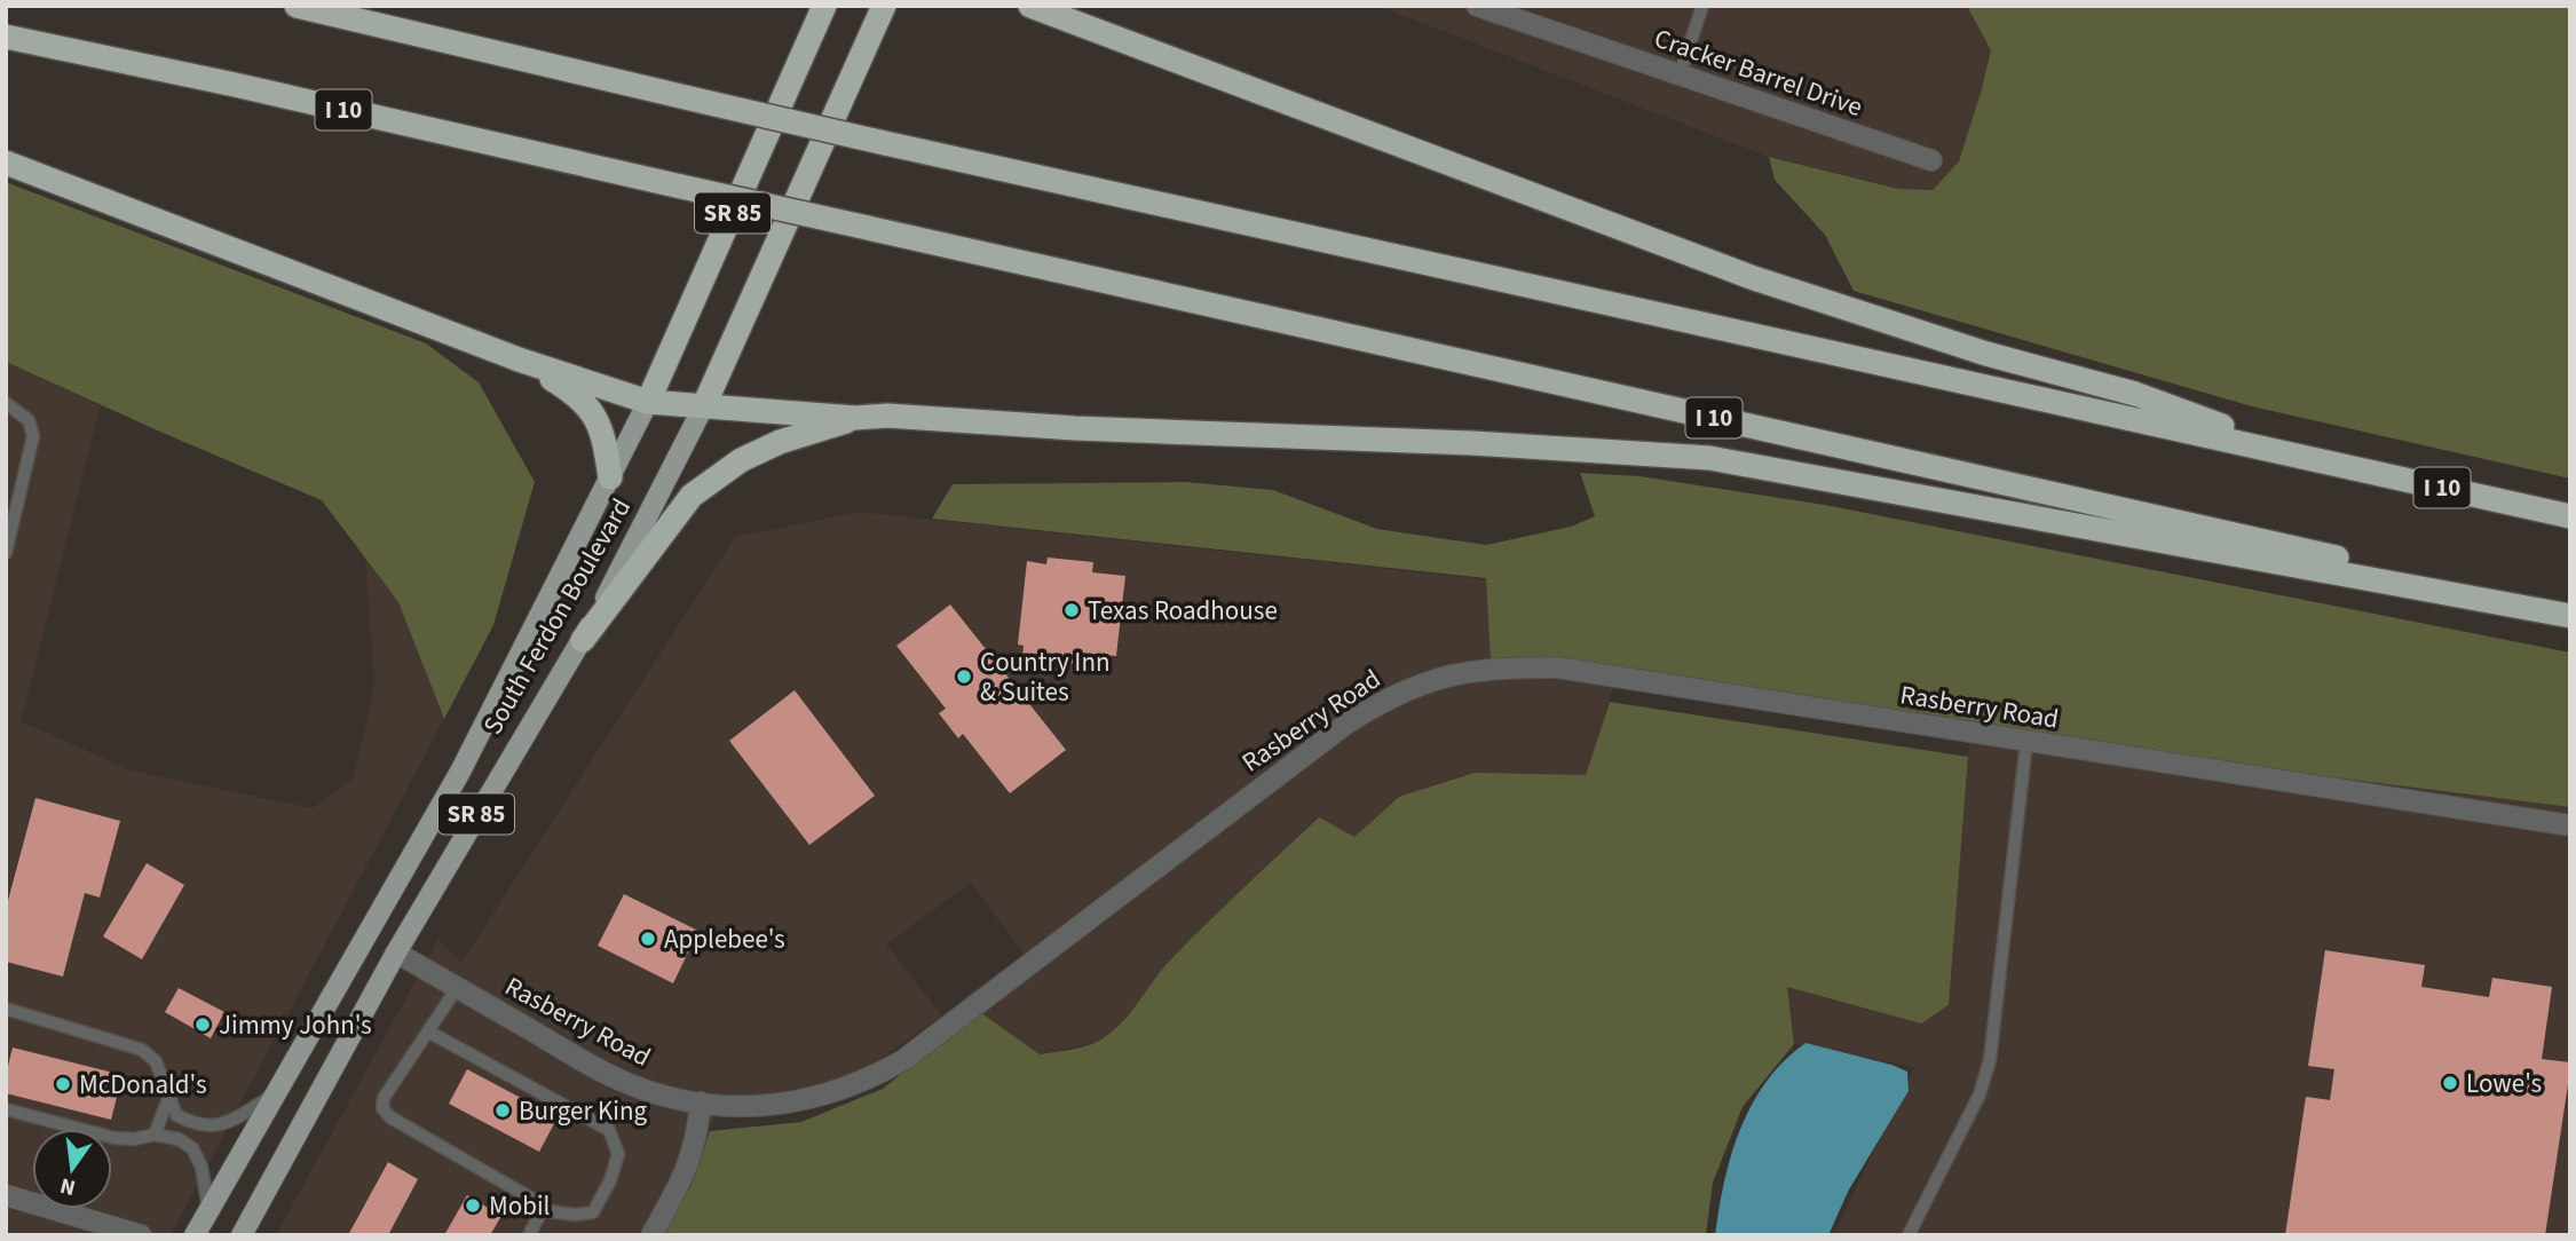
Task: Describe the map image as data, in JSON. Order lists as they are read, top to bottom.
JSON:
{
  "streets": {
    "highway": ["I 10", "SR 85", "South Ferdon Boulevard"],
    "street": ["Cracker Barrel Drive", "Rasberry Road"]
  },
  "crossings": [
    ["South Ferdon Boulevard", "Rasberry Road"]
  ],
  "places": [
    "Texas Roadhouse",
    "Country Inn & Suites",
    "Applebee's",
    "Jimmy John's",
    "Lowe's",
    "McDonald's",
    "Burger King",
    "Mobil"
  ],
  "north": "bottom"
}
